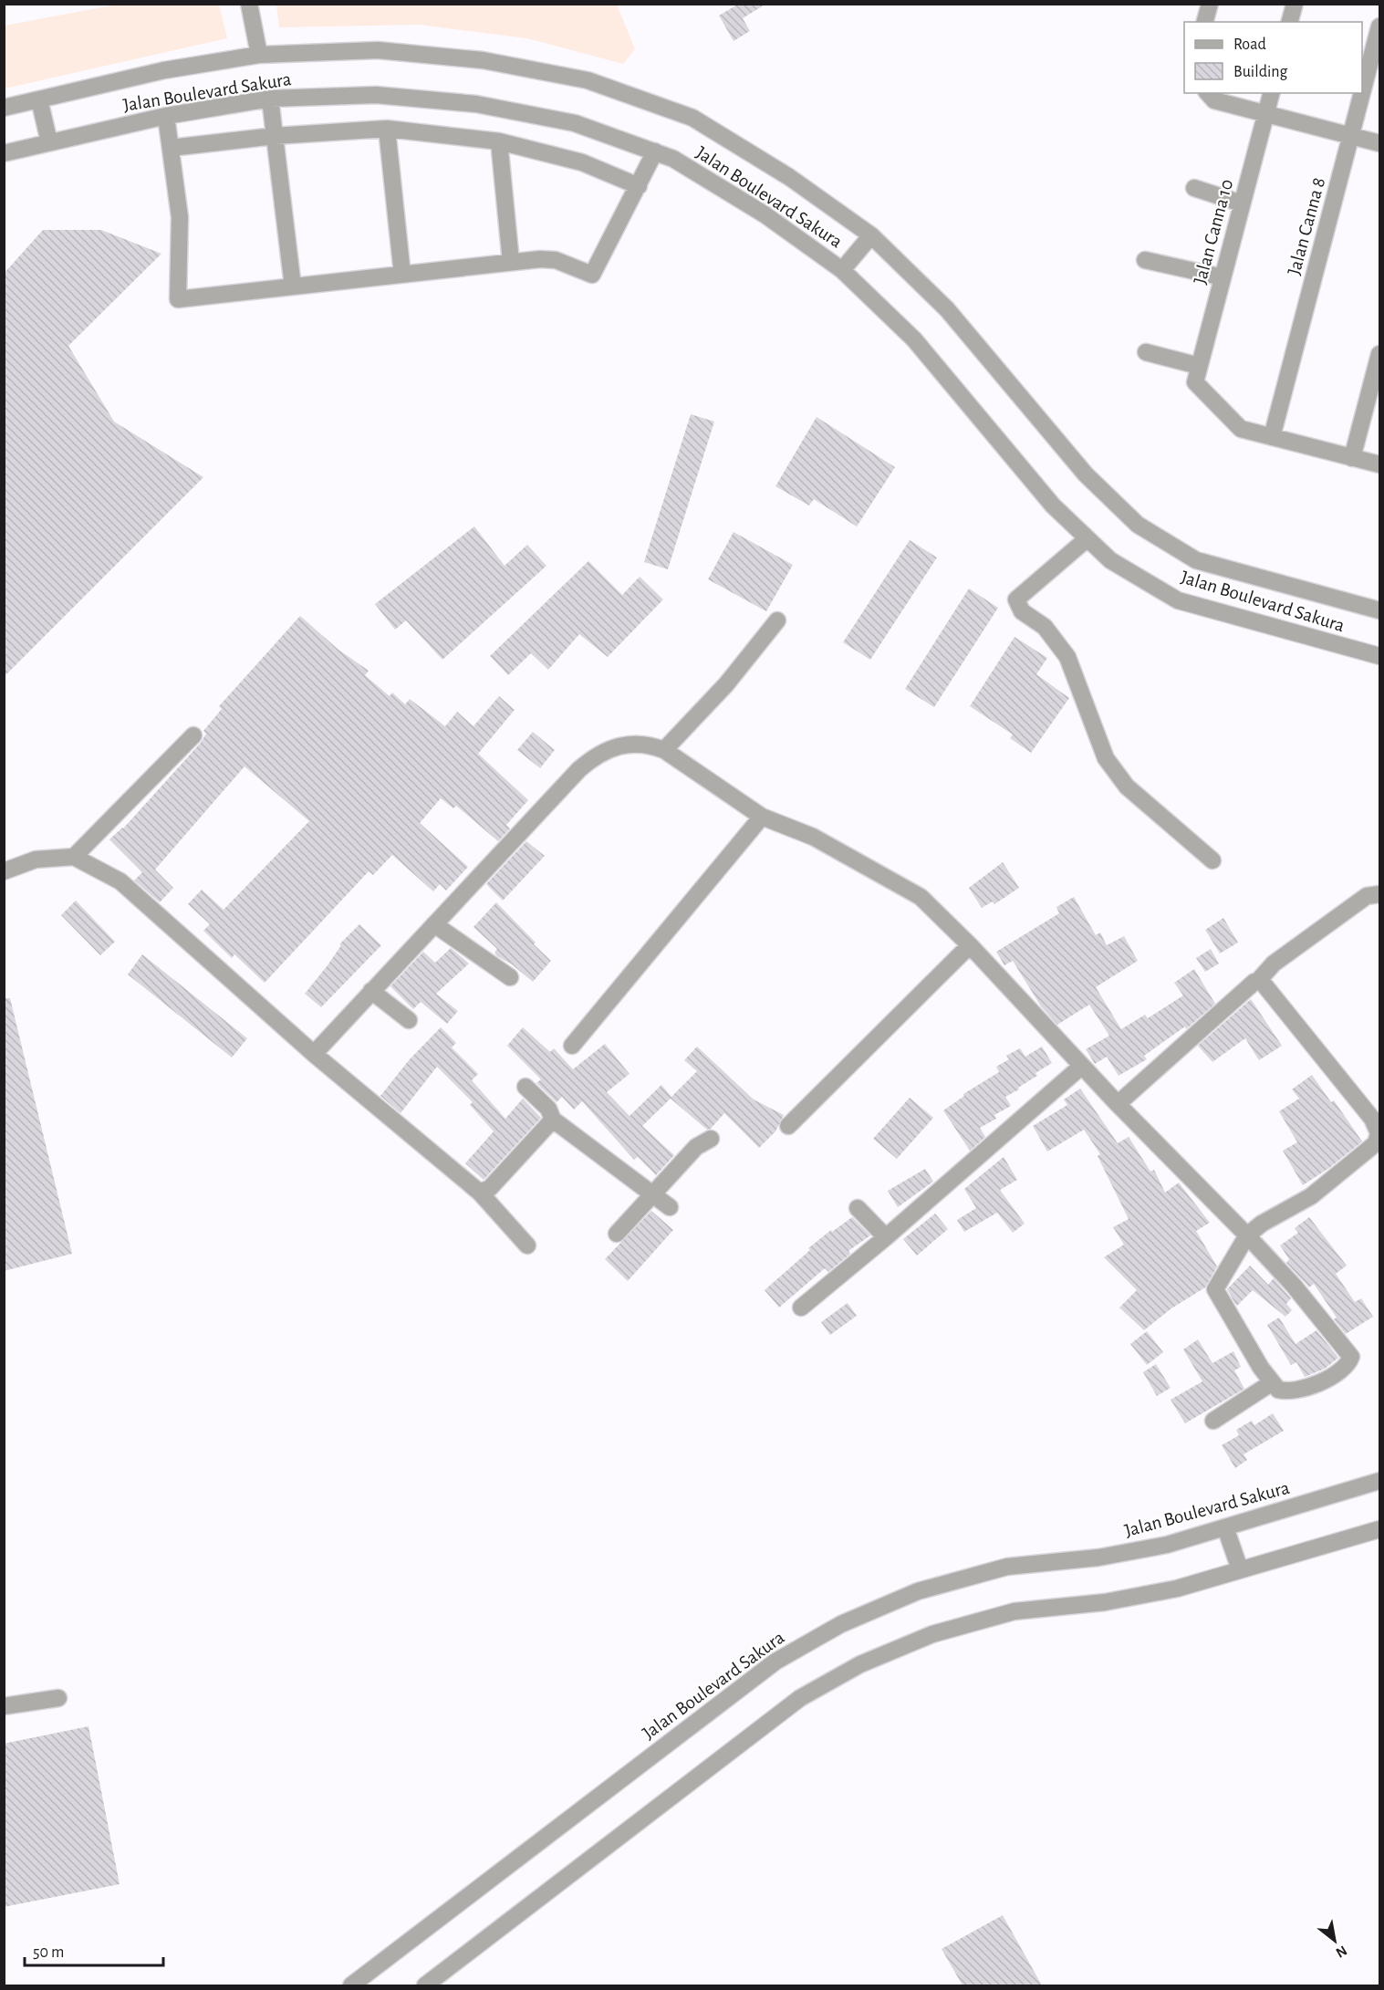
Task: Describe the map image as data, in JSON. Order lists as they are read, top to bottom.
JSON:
{
  "streets": {
    "street": ["Jalan Boulevard Sakura", "Jalan Canna 8", "Jalan Canna 10"]
  },
  "legend": ["Road", "Building"],
  "scale_bar": "50 m",
  "north": "bottom right"
}
